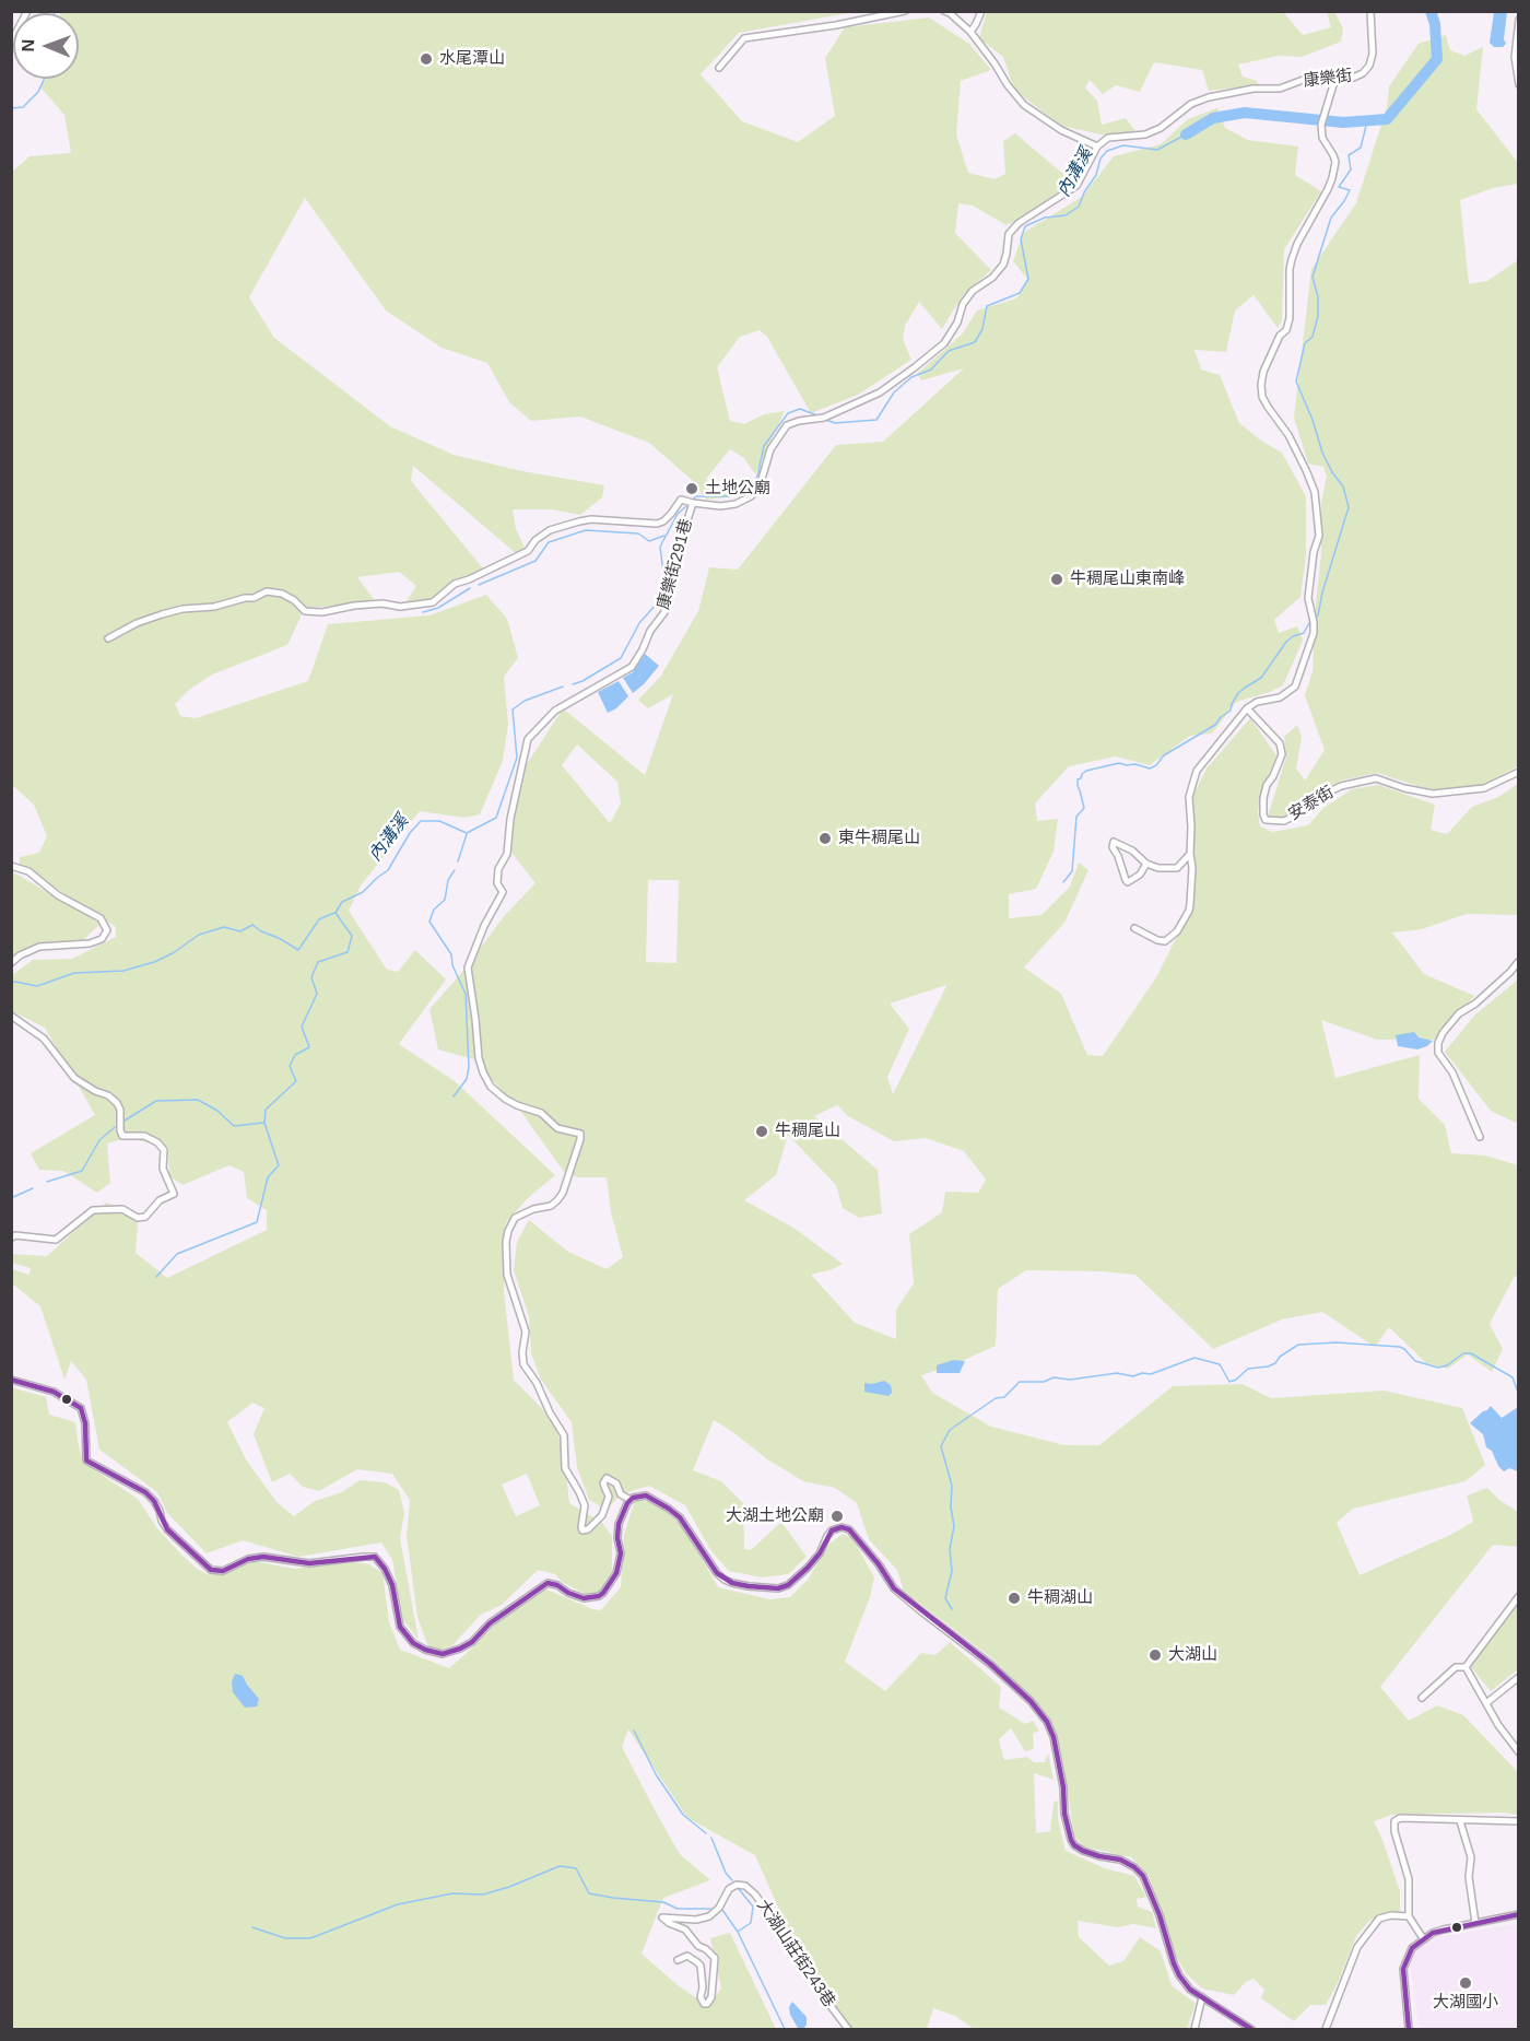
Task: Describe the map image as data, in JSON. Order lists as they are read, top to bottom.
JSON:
{
  "streets": {
    "street": [
      "康樂街",
      "康樂街291巷",
      "安泰街",
      "大湖山莊街243巷"
    ]
  },
  "crossings": [
    ["康樂街", "康樂街291巷"]
  ],
  "water": ["內溝溪"],
  "places": [
    "水尾潭山",
    "土地公廟",
    "牛稠尾山東南峰",
    "東牛稠尾山",
    "牛稠尾山",
    "大湖土地公廟",
    "牛稠湖山",
    "大湖山",
    "大湖國小"
  ],
  "north": "left"
}
